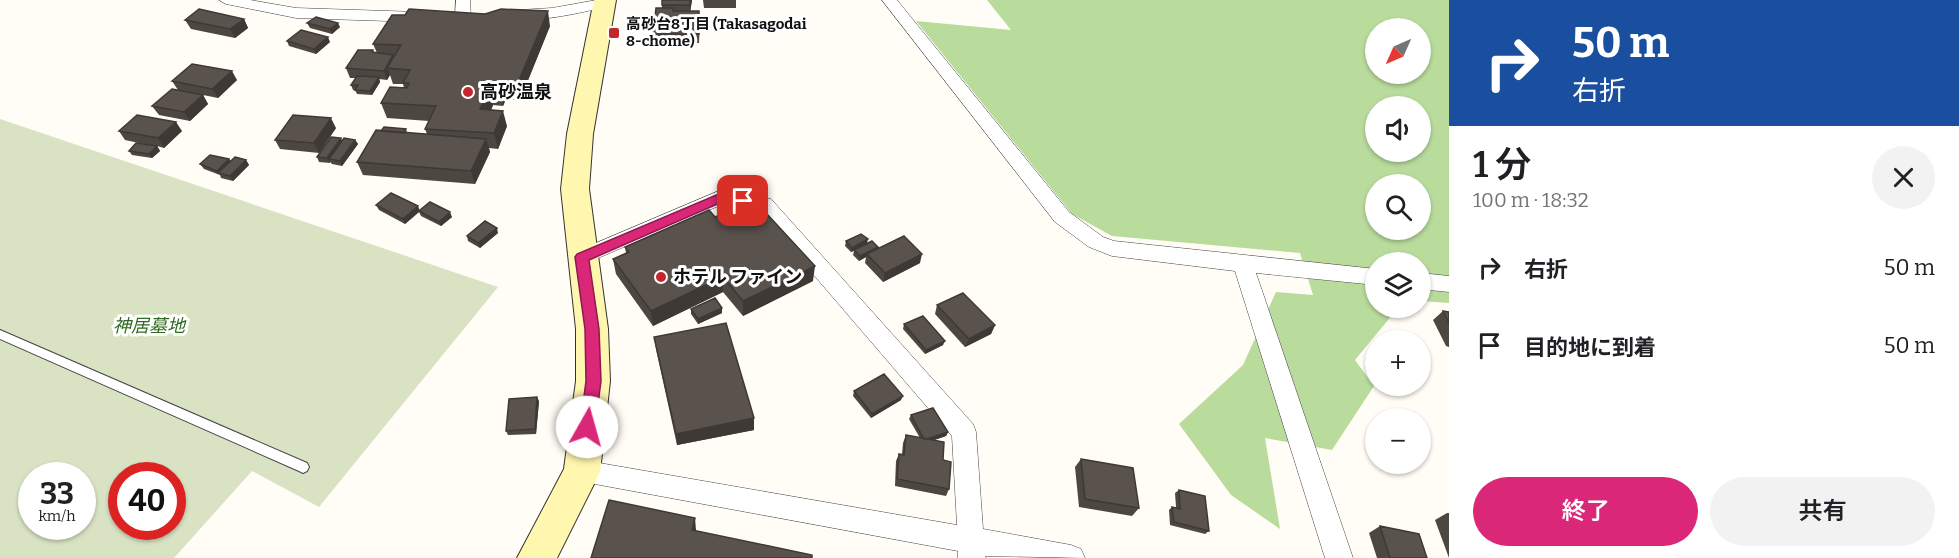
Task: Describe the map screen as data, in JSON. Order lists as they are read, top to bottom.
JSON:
{
  "parks": ["神居墓地"],
  "places": {
    "transit": ["高砂台8丁目 (Takasagodai 8-chome)"],
    "other": ["高砂温泉", "ホテル ファイン"]
  },
  "north": "bottom left",
  "page": {
    "turn": ["50 m", "右折"],
    "map_buttons": ["+", "−"],
    "heading": ["1 分", "100 m · 18:32"],
    "list": [
      {
        "name": "右折",
        "value": "50 m"
      },
      {
        "name": "目的地に到着",
        "value": "50 m"
      }
    ],
    "speed": "33 km/h",
    "limit": "40",
    "buttons": ["終了", "共有"]
  }
}
